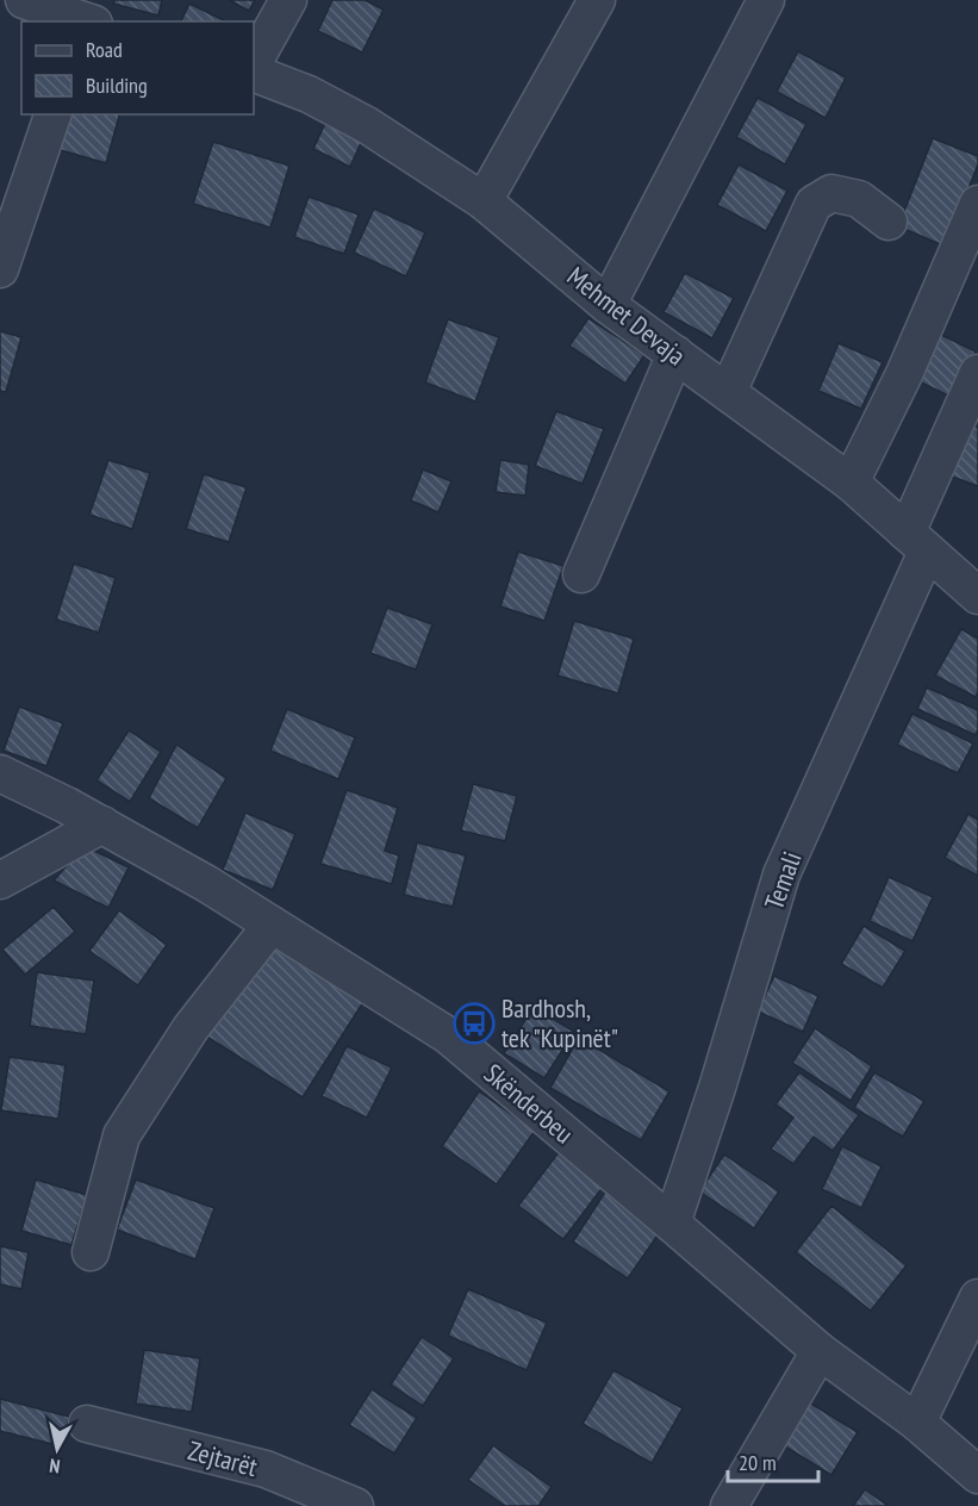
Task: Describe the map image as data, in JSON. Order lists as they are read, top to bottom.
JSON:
{
  "streets": {
    "street": [
      "Mehmet Devaja",
      "Temali",
      "Skënderbeu",
      "Zejtarët"
    ]
  },
  "crossings": [
    ["Mehmet Devaja", "Temali"],
    ["Temali", "Skënderbeu"]
  ],
  "places": {
    "bus stop": ["Bardhosh, tek \"Kupinët\""]
  },
  "legend": ["Road", "Building"],
  "scale_bar": "20 m",
  "north": "bottom"
}
